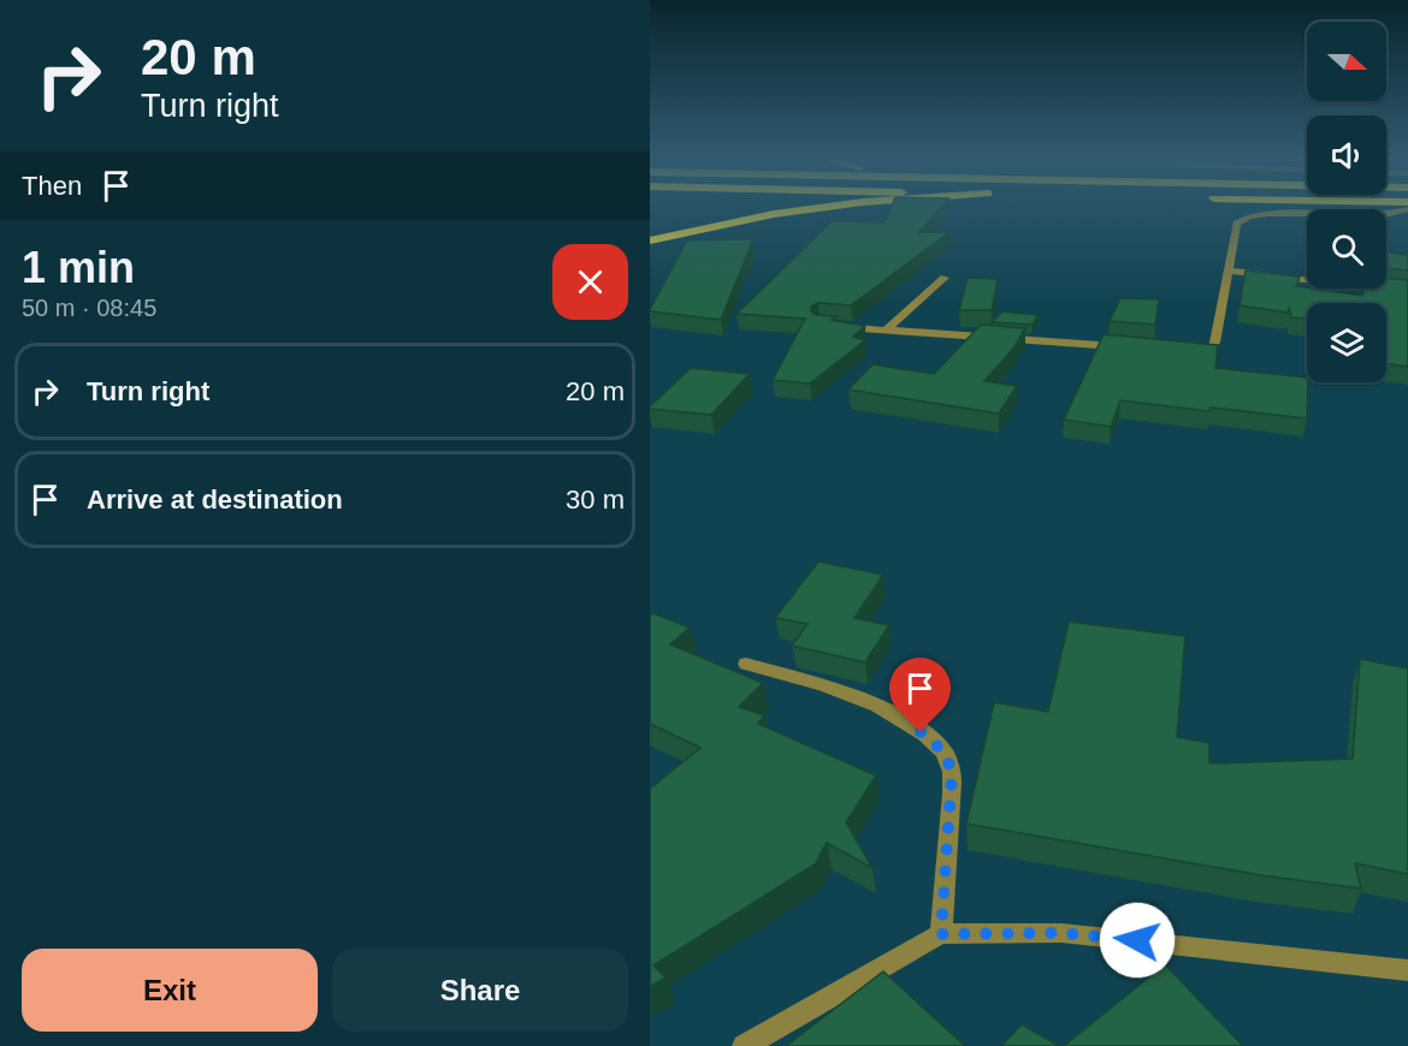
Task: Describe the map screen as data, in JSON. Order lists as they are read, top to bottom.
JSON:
{
  "north": "right",
  "page": {
    "turn": ["20 m", "Turn right"],
    "then": "Then",
    "heading": ["1 min", "50 m · 08:45"],
    "list": [
      {
        "name": "Turn right",
        "value": "20 m"
      },
      {
        "name": "Arrive at destination",
        "value": "30 m"
      }
    ],
    "buttons": ["Exit", "Share"]
  }
}
